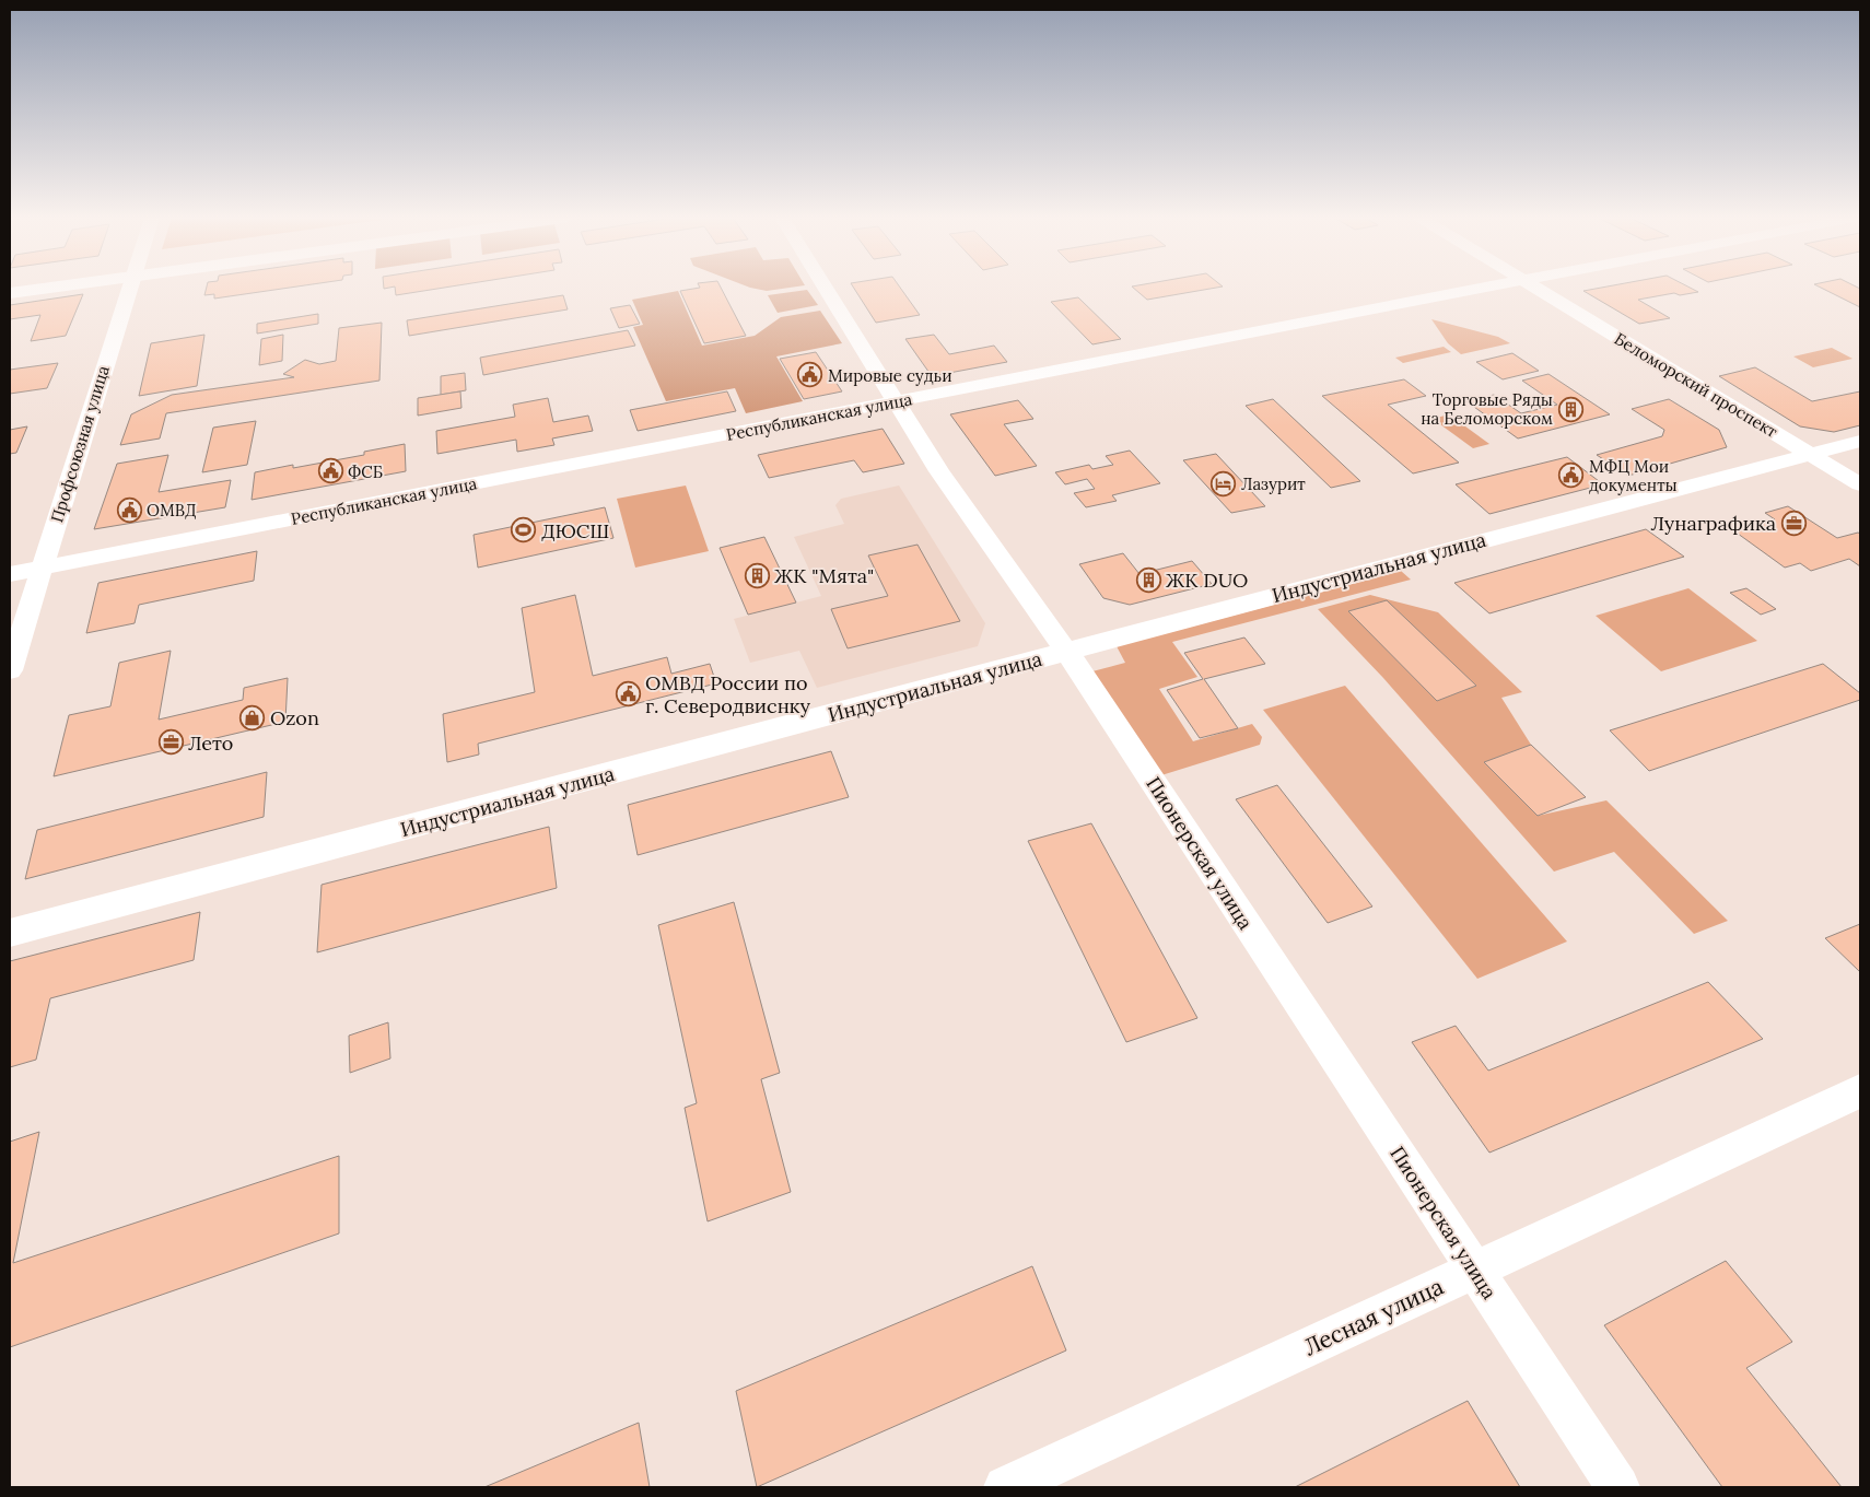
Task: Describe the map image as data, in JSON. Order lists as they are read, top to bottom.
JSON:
{
  "streets": {
    "street": [
      "Беломорский проспект",
      "Республиканская улица",
      "Профсоюзная улица",
      "Индустриальная улица",
      "Пионерская улица",
      "Лесная улица"
    ]
  },
  "crossings": [
    ["Беломорский проспект", "Индустриальная улица"],
    ["Республиканская улица", "Профсоюзная улица"],
    ["Республиканская улица", "Пионерская улица"],
    ["Индустриальная улица", "Пионерская улица"],
    ["Пионерская улица", "Лесная улица"]
  ],
  "places": {
    "public building": [
      "Мировые судьи",
      "ФСБ",
      "МФЦ Мои документы",
      "ОМВД",
      "ОМВД России по г. Северодвиснку"
    ],
    "building": ["Торговые Ряды на Беломорском", "ЖК \"Мята\"", "ЖК DUO"],
    "hotel": ["Лазурит"],
    "office": ["Лунаграфика", "Лето"],
    "sports": ["ДЮСШ"],
    "shop": ["Ozon"]
  }
}
